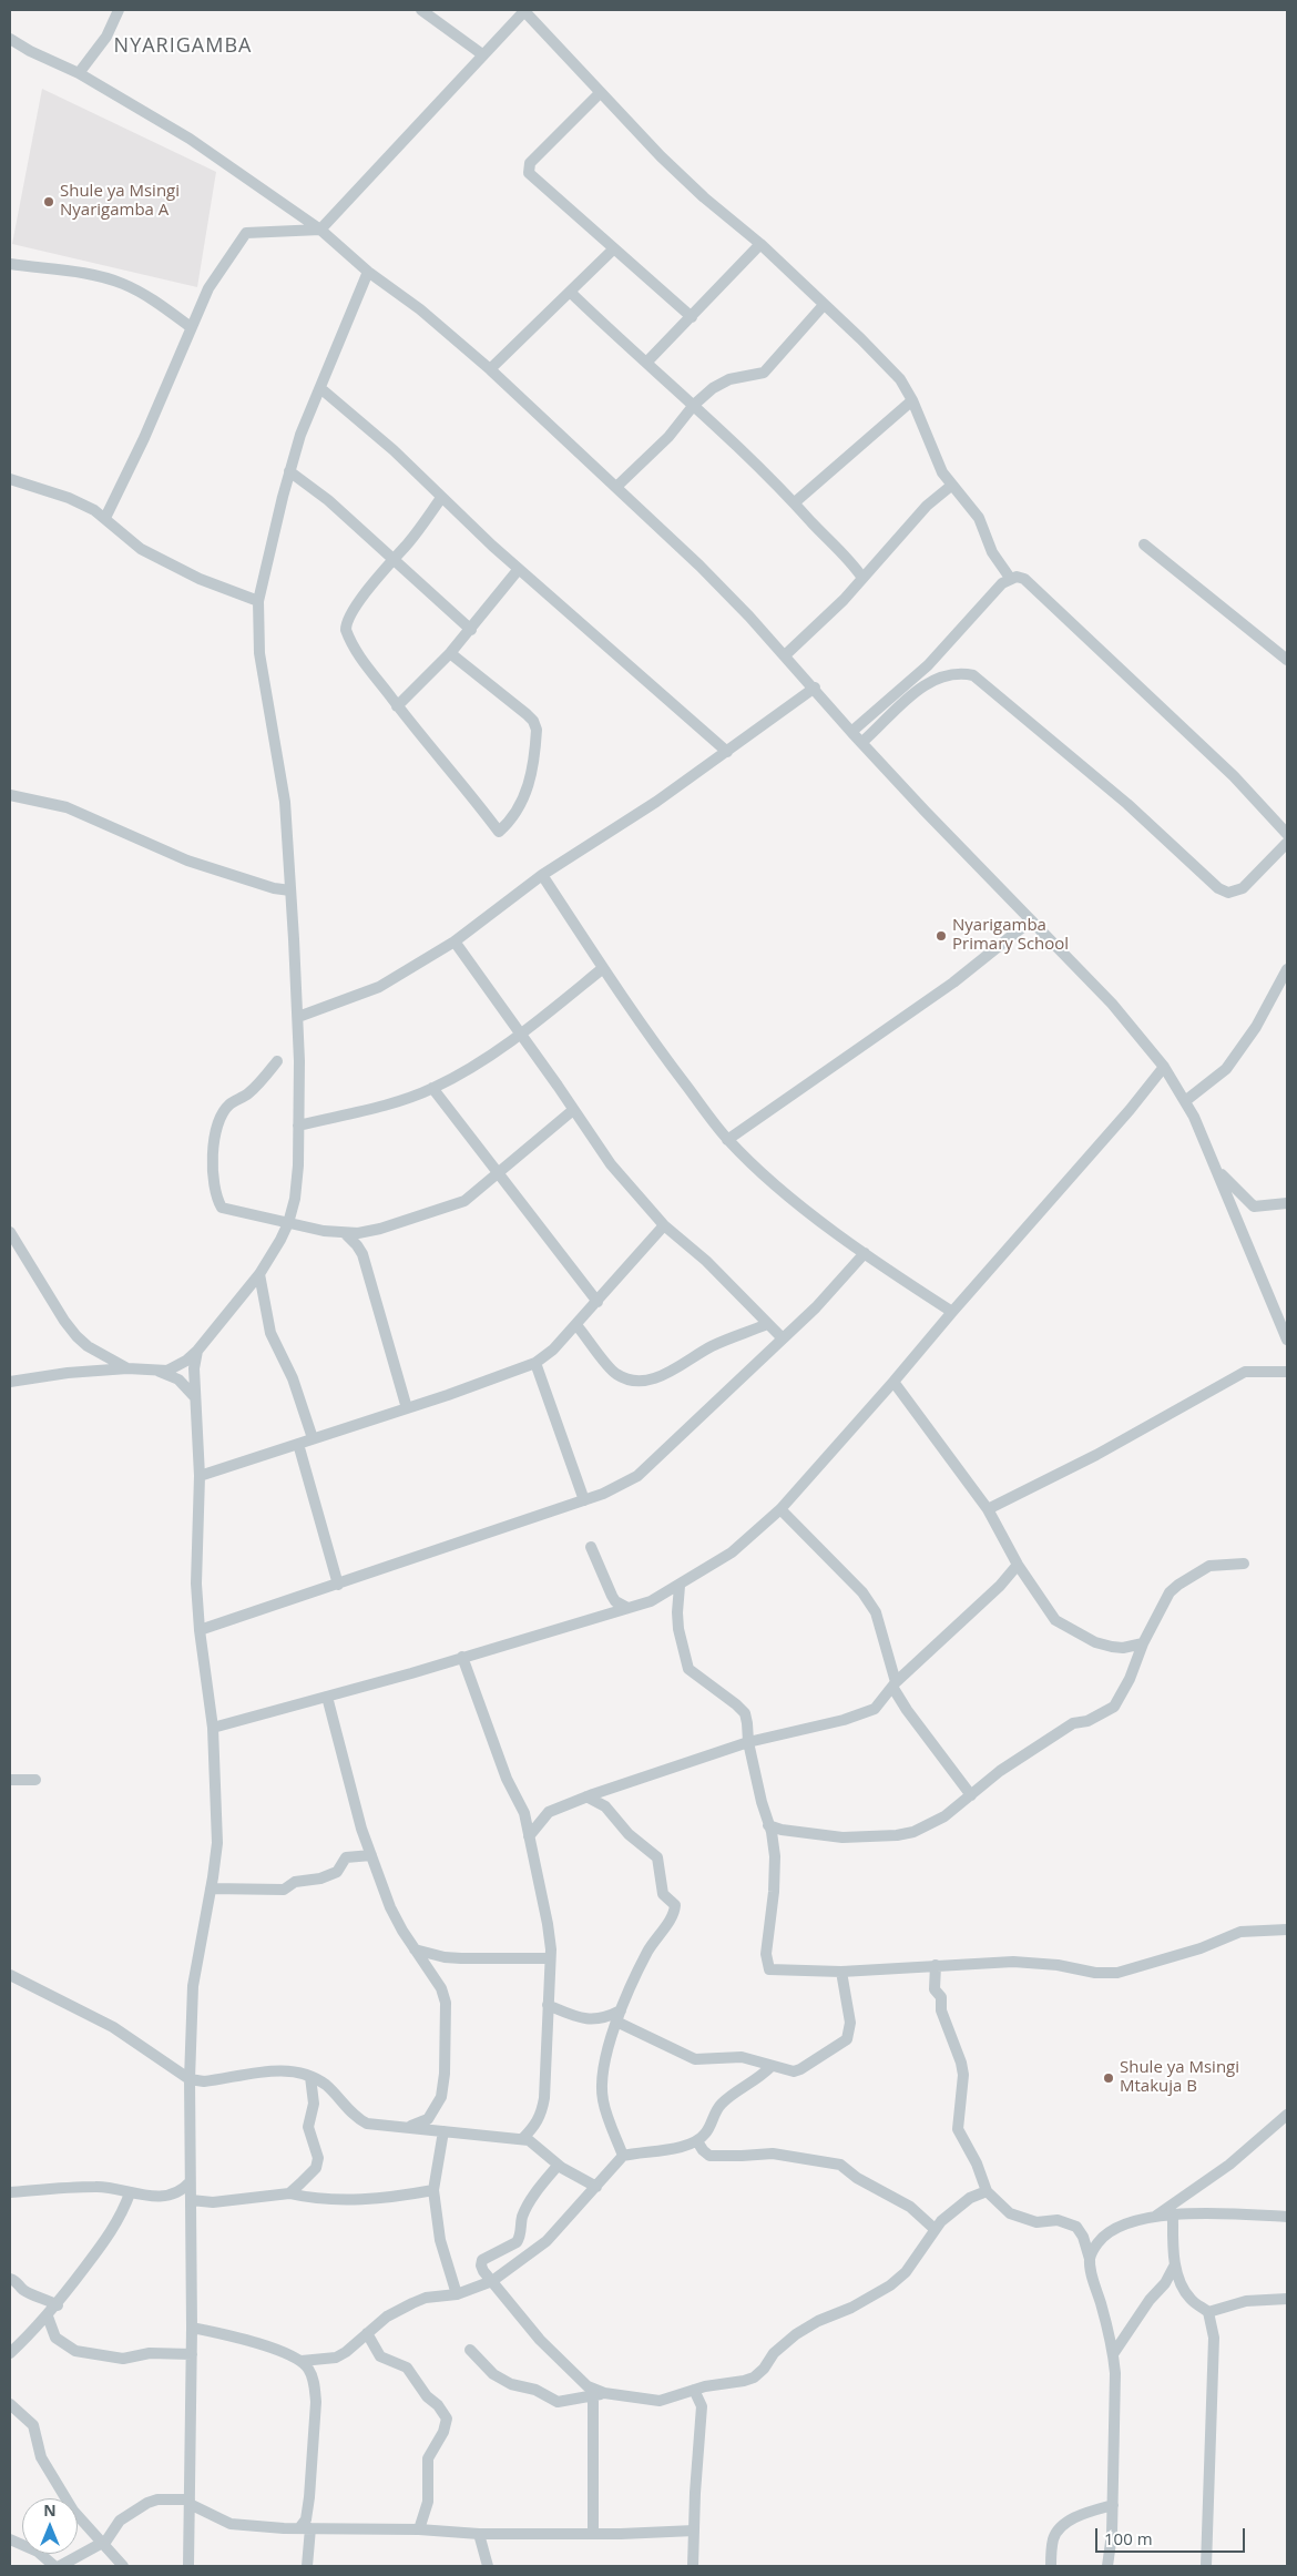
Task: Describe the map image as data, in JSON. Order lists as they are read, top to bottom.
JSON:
{
  "districts": ["NYARIGAMBA"],
  "places": ["Shule ya Msingi Nyarigamba A", "Nyarigamba Primary School", "Shule ya Msingi Mtakuja B"],
  "scale_bar": "100 m",
  "north": "top"
}
